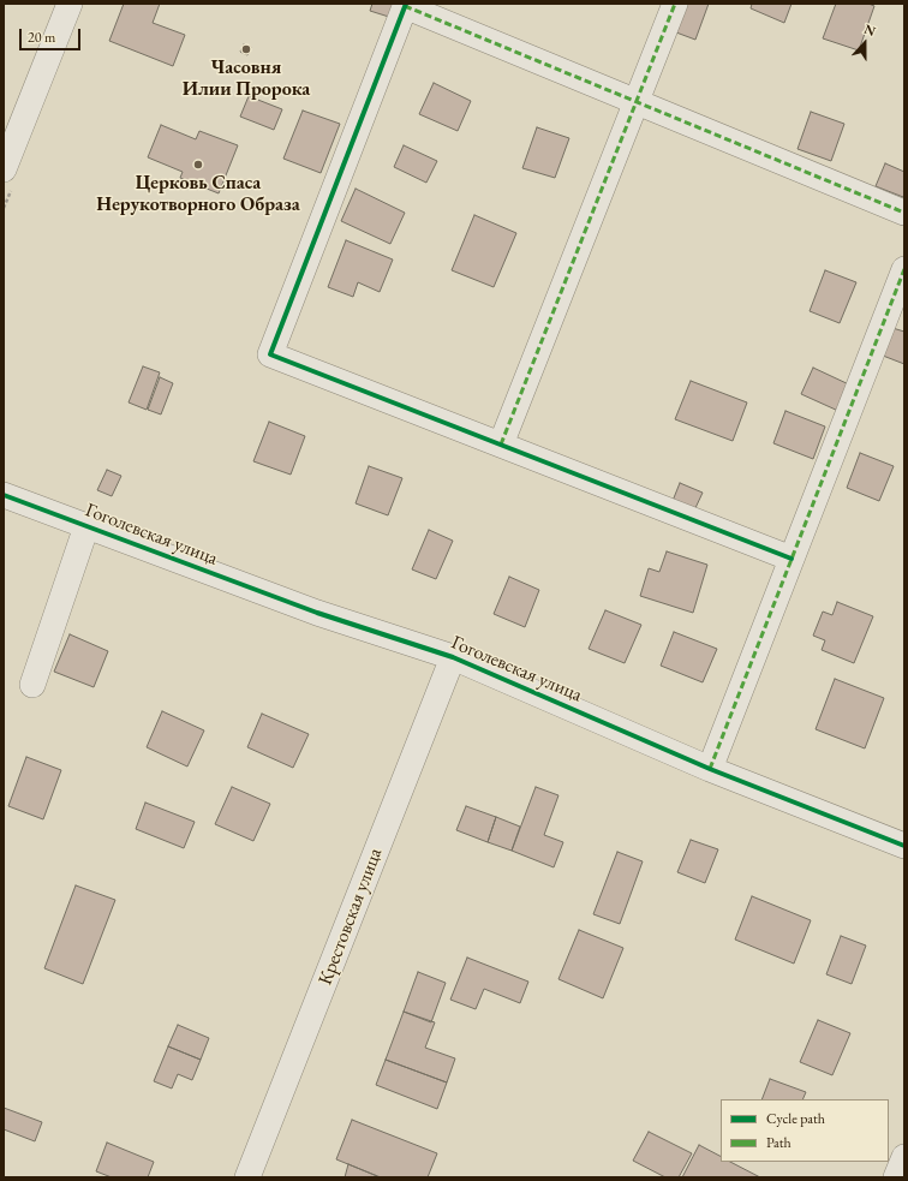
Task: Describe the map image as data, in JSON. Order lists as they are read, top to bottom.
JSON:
{
  "streets": {
    "street": ["Гоголевская улица", "Крестовская улица"]
  },
  "crossings": [
    ["Гоголевская улица", "Крестовская улица"]
  ],
  "places": ["Часовня Илии Пророка", "Церковь Спаса Нерукотворного Образа"],
  "legend": ["Cycle path", "Path"],
  "scale_bar": "20 m",
  "north": "top"
}
